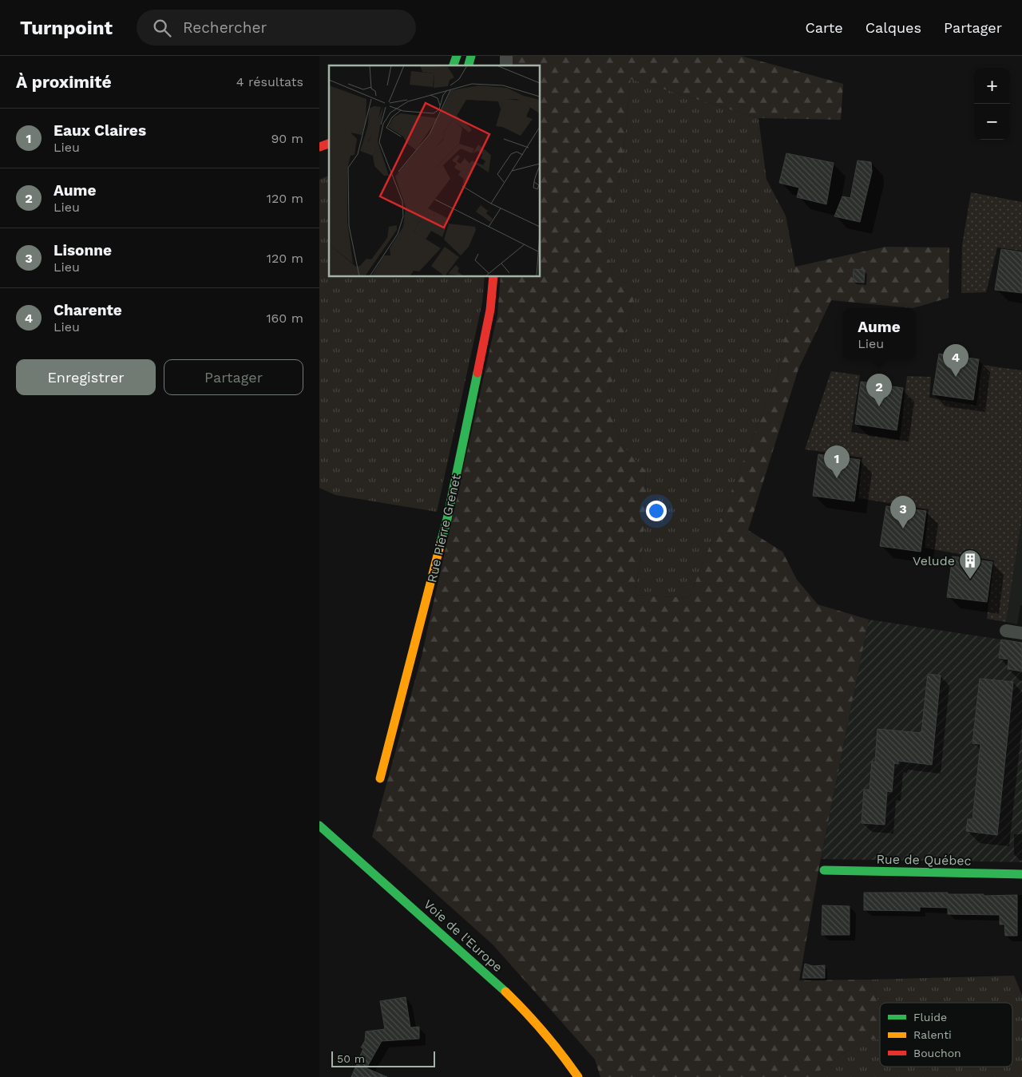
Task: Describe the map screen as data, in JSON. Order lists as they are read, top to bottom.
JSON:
{
  "streets": {
    "street": ["Rue Pierre Grenet", "Rue de Québec", "Voie de l'Europe"]
  },
  "places": {
    "building": ["Velude"]
  },
  "legend": ["Fluide", "Ralenti", "Bouchon"],
  "scale_bar": "50 m",
  "page": {
    "header": "Turnpoint",
    "search": "Rechercher",
    "nav": ["Carte", "Calques", "Partager"],
    "heading": ["À proximité", "4 résultats"],
    "map_buttons": ["+", "−"],
    "list": [
      {
        "mark": "1",
        "name": "Eaux Claires",
        "note": "Lieu",
        "value": "90 m"
      },
      {
        "mark": "2",
        "name": "Aume",
        "note": "Lieu",
        "value": "120 m"
      },
      {
        "mark": "3",
        "name": "Lisonne",
        "note": "Lieu",
        "value": "120 m"
      },
      {
        "mark": "4",
        "name": "Charente",
        "note": "Lieu",
        "value": "160 m"
      }
    ],
    "popup": ["Aume", "Lieu"],
    "pins": [
      "4",
      "2",
      "1",
      "3"
    ],
    "buttons": ["Enregistrer", "Partager"],
    "scale": "50 m"
  }
}
